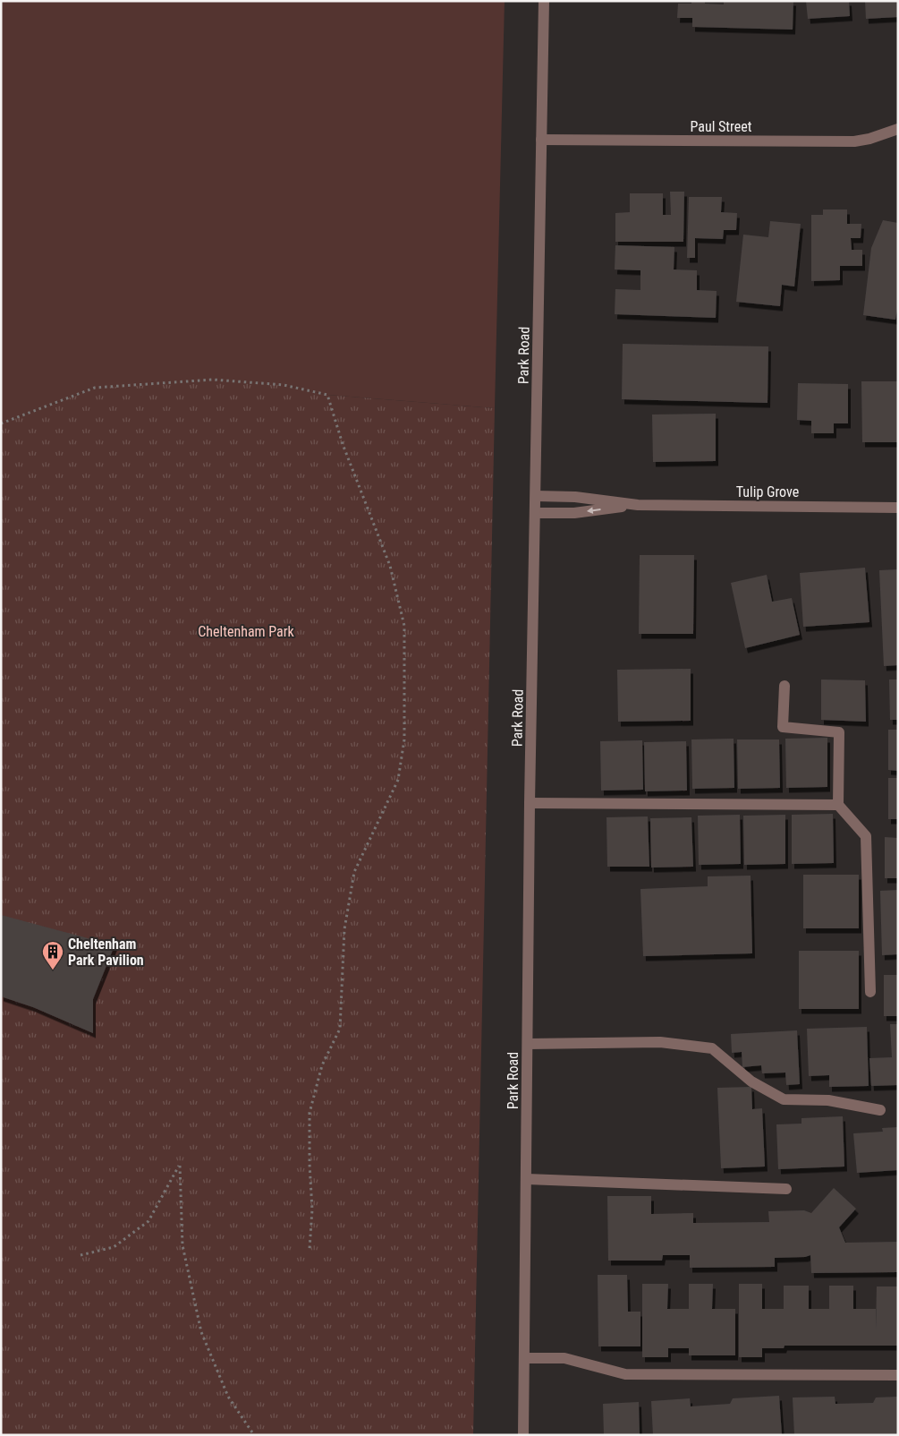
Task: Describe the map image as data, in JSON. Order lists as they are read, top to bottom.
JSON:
{
  "streets": {
    "street": ["Paul Street", "Park Road", "Tulip Grove"]
  },
  "crossings": [
    ["Paul Street", "Park Road"],
    ["Park Road", "Tulip Grove"]
  ],
  "parks": ["Cheltenham Park"],
  "places": {
    "building": ["Cheltenham Park Pavilion"]
  }
}
